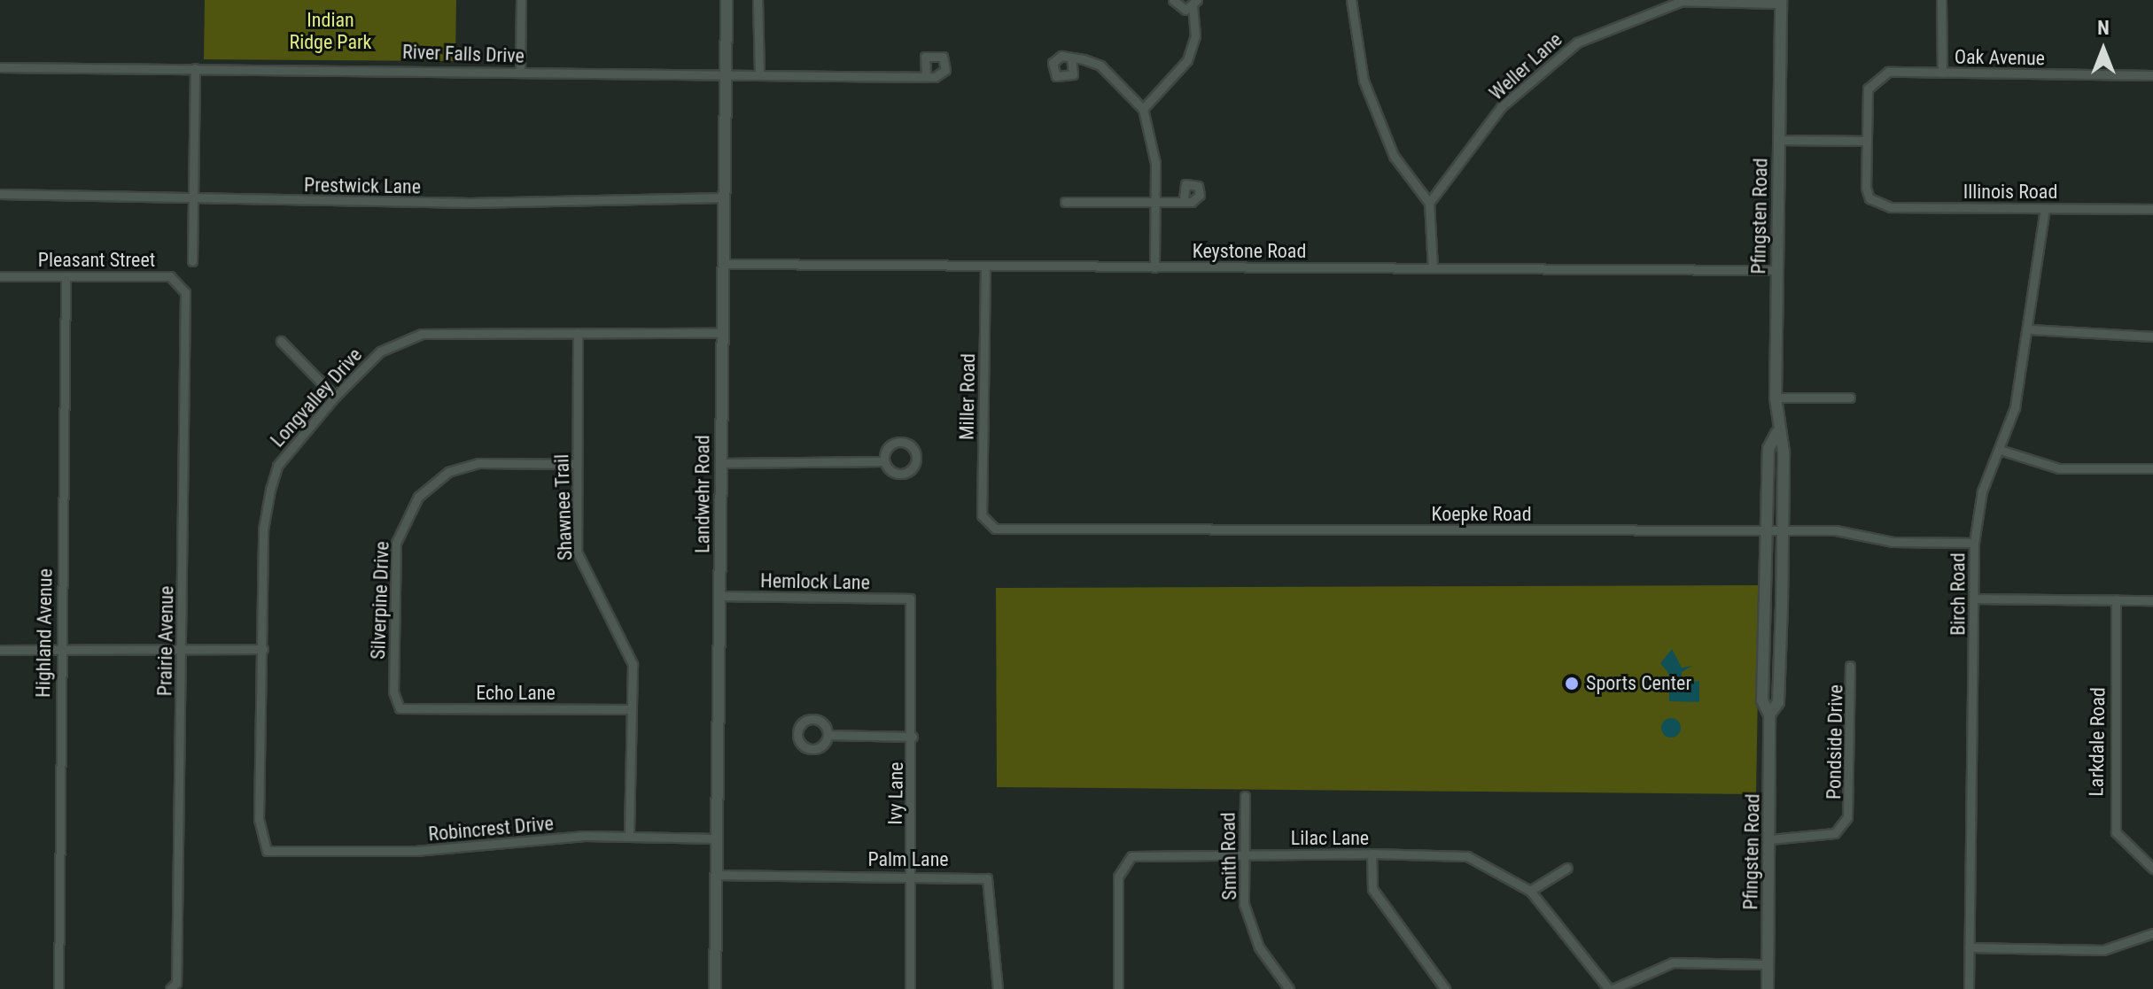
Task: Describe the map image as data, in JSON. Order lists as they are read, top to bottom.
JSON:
{
  "streets": {
    "main road": ["Pfingsten Road", "Landwehr Road"],
    "street": [
      "River Falls Drive",
      "Oak Avenue",
      "Weller Lane",
      "Prestwick Lane",
      "Illinois Road",
      "Keystone Road",
      "Pleasant Street",
      "Miller Road",
      "Longvalley Drive",
      "Shawnee Trail",
      "Koepke Road",
      "Hemlock Lane",
      "Birch Road",
      "Silverpine Drive",
      "Highland Avenue",
      "Prairie Avenue",
      "Echo Lane",
      "Pondside Drive",
      "Larkdale Road",
      "Ivy Lane",
      "Robincrest Drive",
      "Lilac Lane",
      "Smith Road",
      "Palm Lane"
    ]
  },
  "crossings": [
    ["River Falls Drive", "Landwehr Road"],
    ["Oak Avenue", "Illinois Road"],
    ["Prestwick Lane", "Landwehr Road"],
    ["Illinois Road", "Birch Road"],
    ["Pfingsten Road", "Keystone Road"],
    ["Pfingsten Road", "Koepke Road"],
    ["Pfingsten Road", "Pondside Drive"],
    ["Keystone Road", "Miller Road"],
    ["Keystone Road", "Landwehr Road"],
    ["Pleasant Street", "Highland Avenue"],
    ["Pleasant Street", "Prairie Avenue"],
    ["Miller Road", "Koepke Road"],
    ["Longvalley Drive", "Landwehr Road"],
    ["Longvalley Drive", "Shawnee Trail"],
    ["Longvalley Drive", "Robincrest Drive"],
    ["Landwehr Road", "Hemlock Lane"],
    ["Landwehr Road", "Robincrest Drive"],
    ["Landwehr Road", "Palm Lane"],
    ["Shawnee Trail", "Silverpine Drive"],
    ["Shawnee Trail", "Echo Lane"],
    ["Shawnee Trail", "Robincrest Drive"],
    ["Koepke Road", "Birch Road"],
    ["Hemlock Lane", "Ivy Lane"],
    ["Silverpine Drive", "Echo Lane"],
    ["Ivy Lane", "Palm Lane"],
    ["Lilac Lane", "Smith Road"]
  ],
  "parks": ["Indian Ridge Park"],
  "places": ["Sports Center"],
  "north": "top"
}
